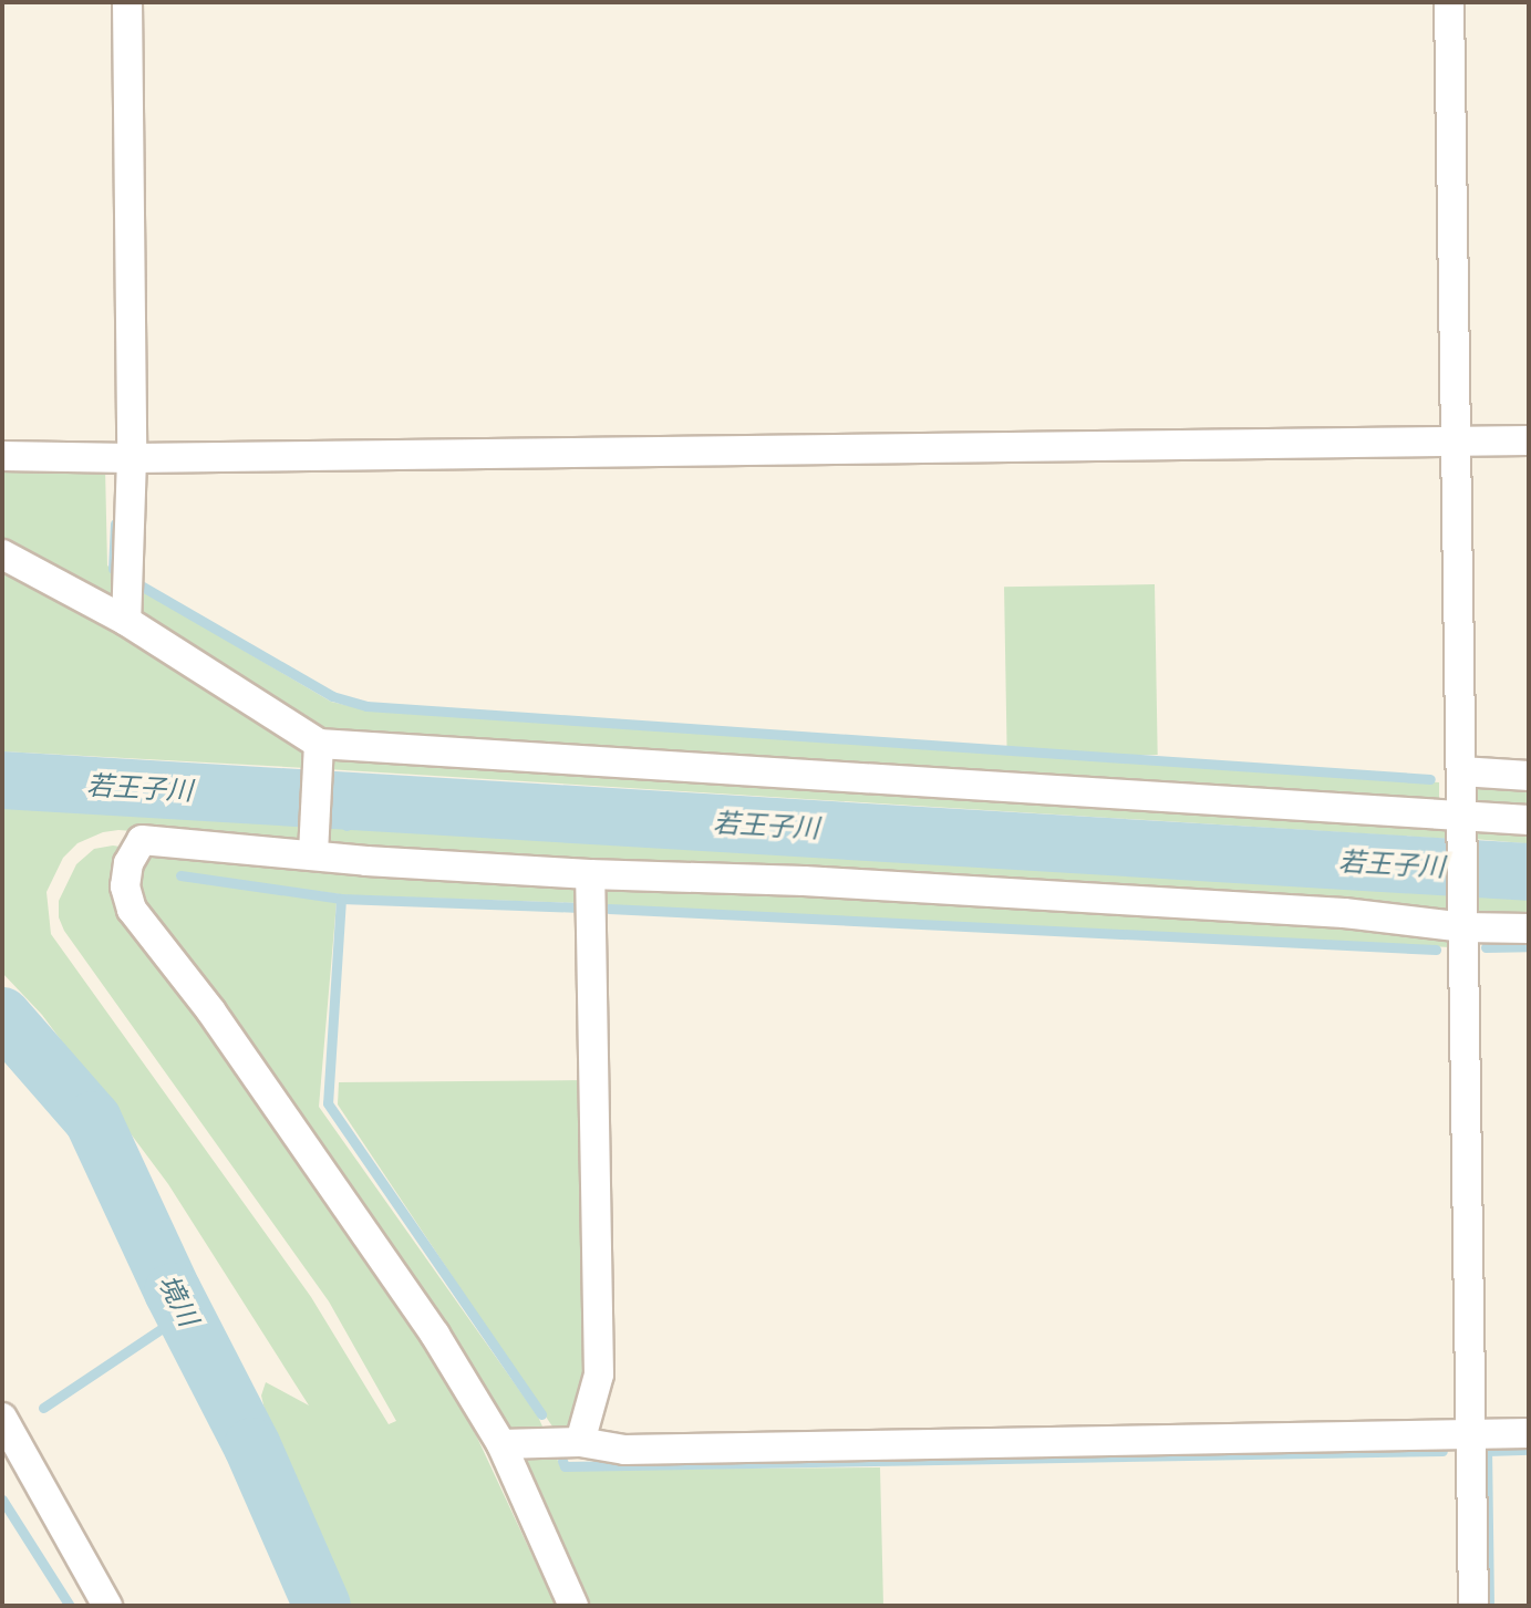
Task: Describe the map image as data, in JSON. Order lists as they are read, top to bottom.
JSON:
{
  "water": ["若王子川", "境川"]
}
